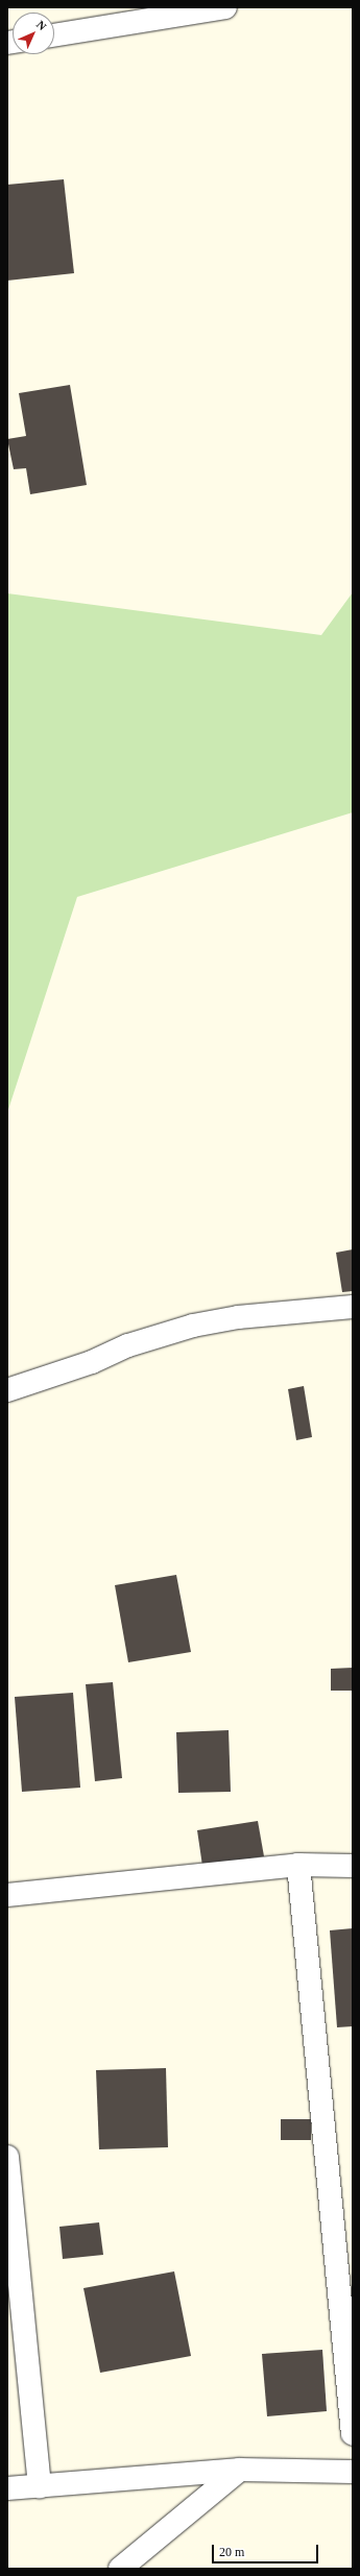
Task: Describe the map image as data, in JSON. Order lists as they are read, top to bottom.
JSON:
{
  "scale_bar": "20 m",
  "north": "top right"
}
